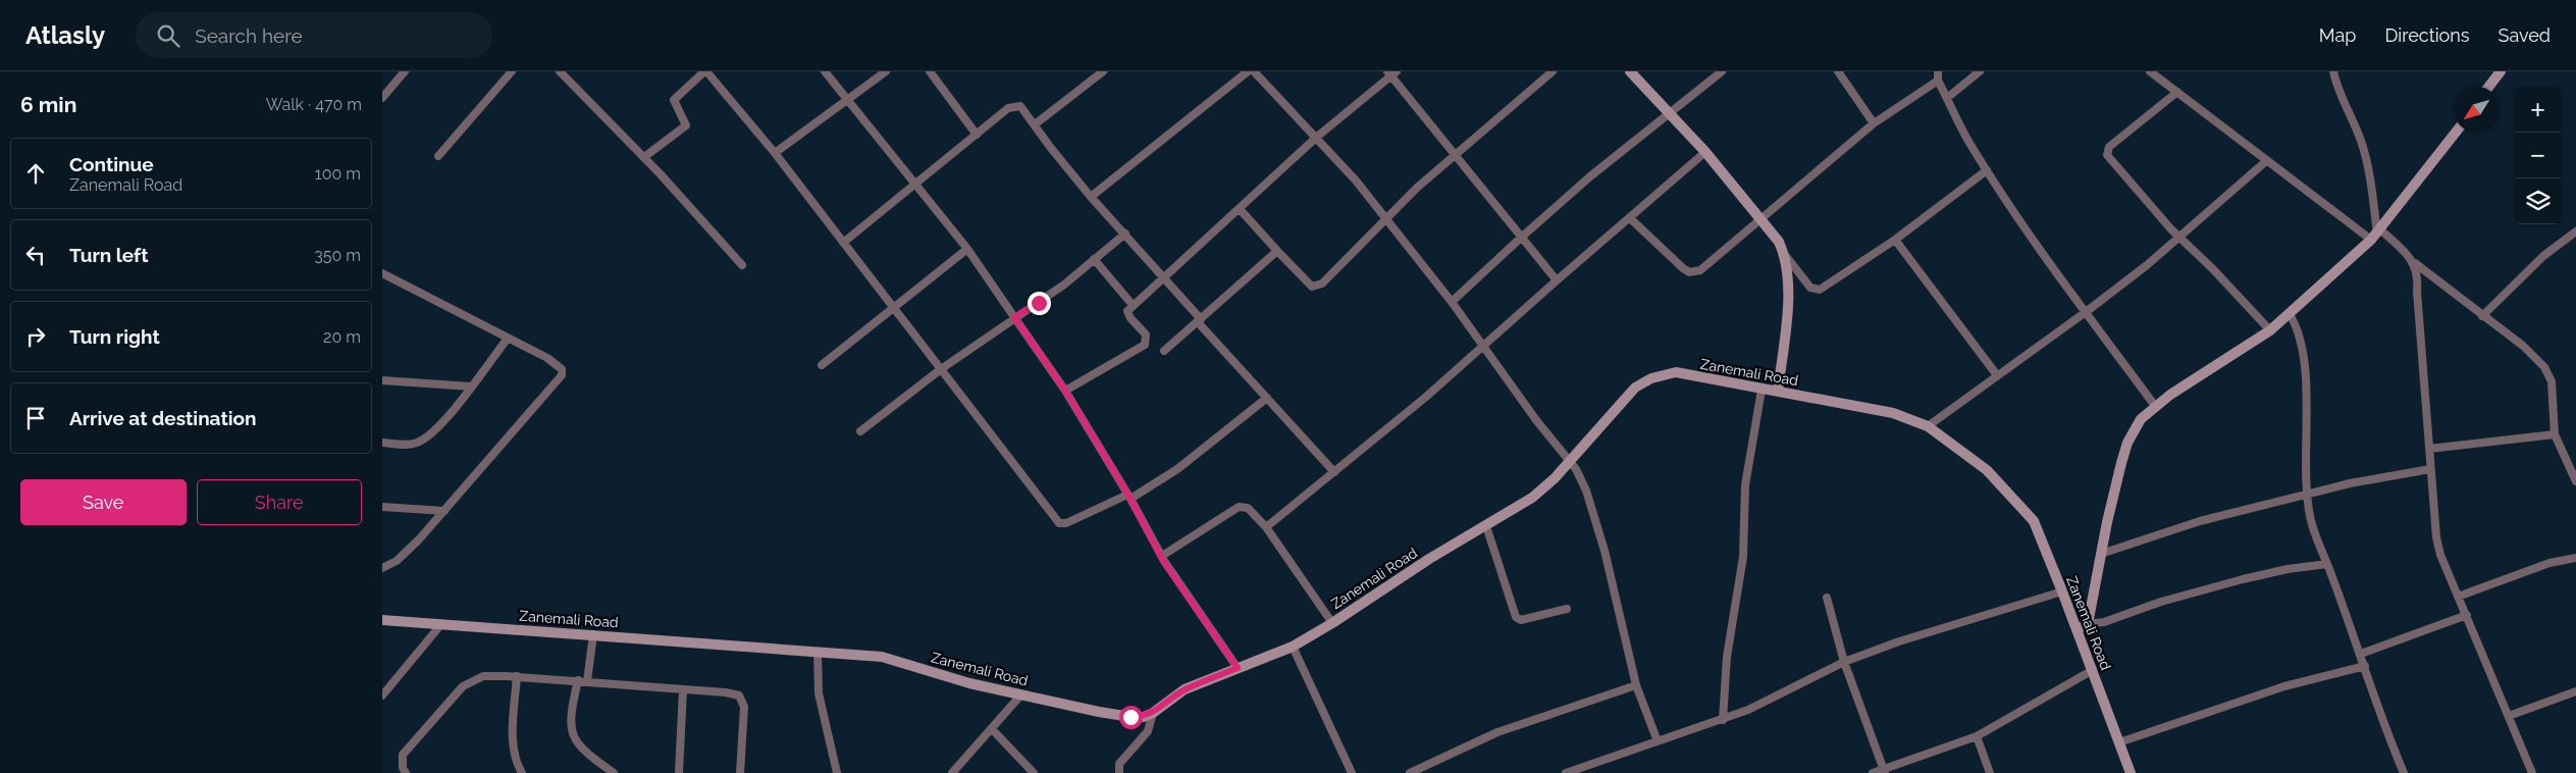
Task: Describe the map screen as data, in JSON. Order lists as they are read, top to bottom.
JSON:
{
  "streets": {
    "street": ["Zanemali Road"]
  },
  "north": "bottom left",
  "page": {
    "header": "Atlasly",
    "search": "Search here",
    "nav": ["Map", "Directions", "Saved"],
    "heading": ["6 min", "Walk · 470 m"],
    "map_buttons": ["+", "−"],
    "list": [
      ["Continue", "Zanemali Road", "100 m"],
      ["Turn left", "350 m"],
      ["Turn right", "20 m"],
      "Arrive at destination"
    ],
    "buttons": ["Save", "Share"]
  }
}
